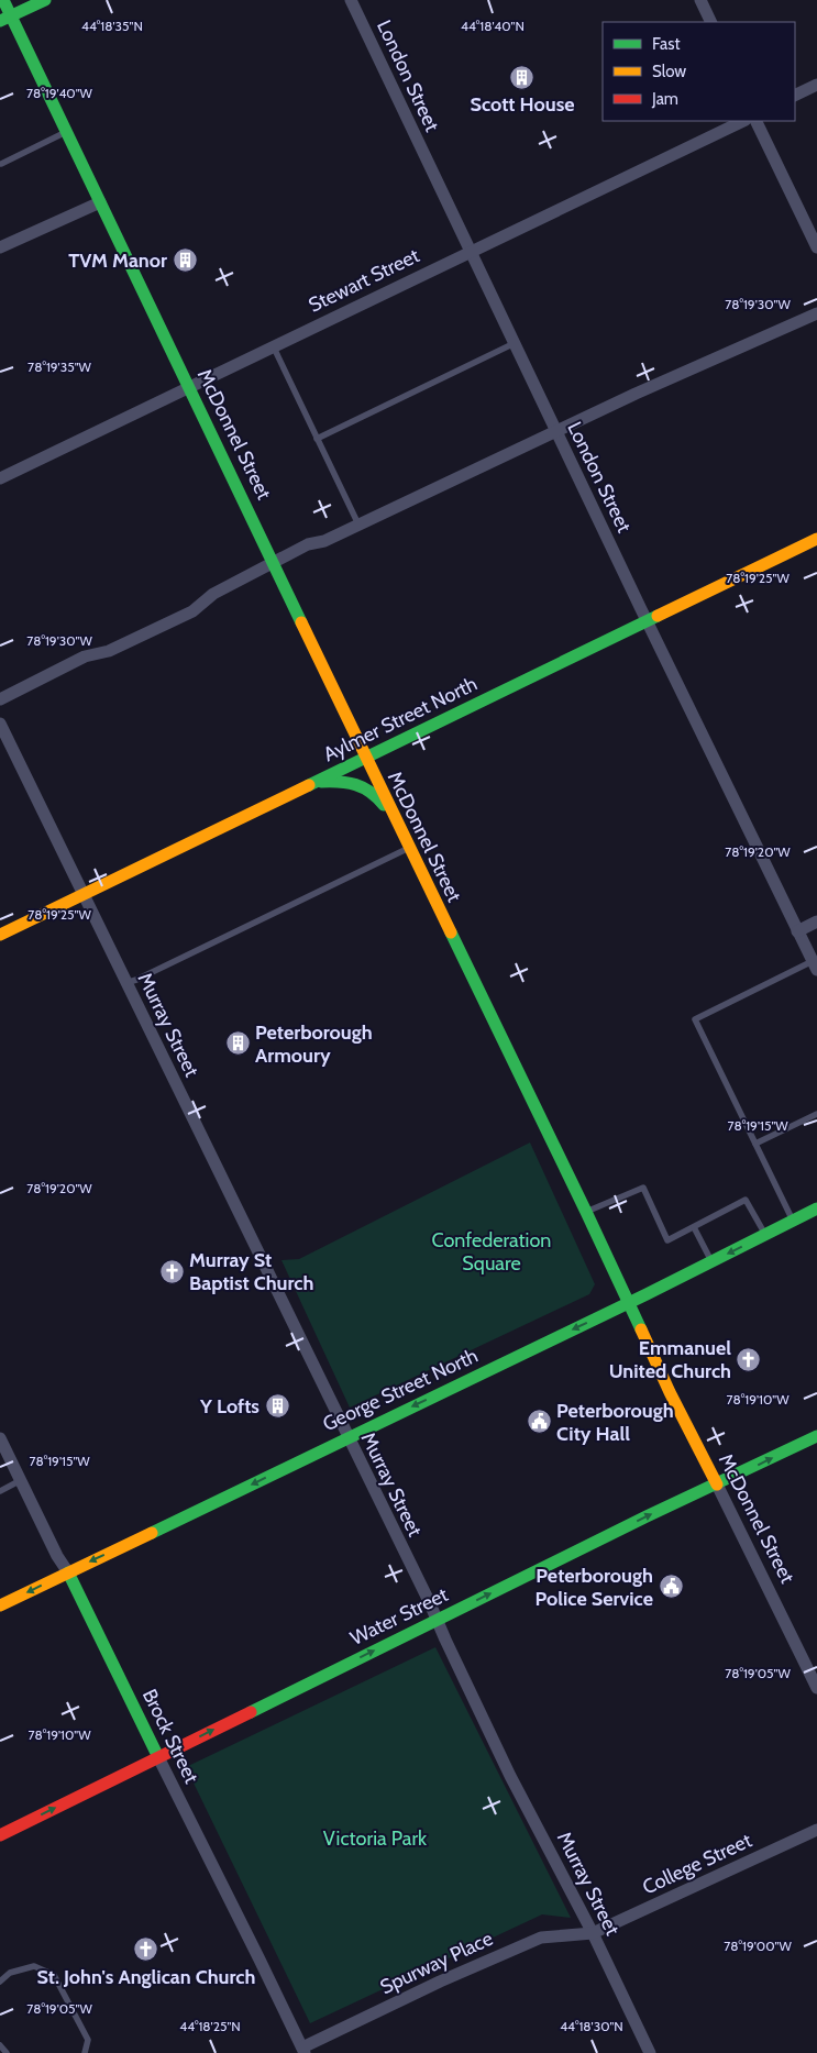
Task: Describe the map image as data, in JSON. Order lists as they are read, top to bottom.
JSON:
{
  "streets": {
    "street": [
      "London Street",
      "Stewart Street",
      "McDonnel Street",
      "Aylmer Street North",
      "Murray Street",
      "George Street North",
      "Water Street",
      "Brock Street",
      "College Street",
      "Spurway Place"
    ]
  },
  "crossings": [
    ["London Street", "Stewart Street"],
    ["London Street", "Aylmer Street North"],
    ["Stewart Street", "McDonnel Street"],
    ["McDonnel Street", "Aylmer Street North"],
    ["McDonnel Street", "George Street North"],
    ["McDonnel Street", "Water Street"],
    ["Aylmer Street North", "Murray Street"],
    ["Murray Street", "George Street North"],
    ["Murray Street", "Water Street"],
    ["Murray Street", "College Street"],
    ["Murray Street", "Spurway Place"],
    ["George Street North", "Brock Street"],
    ["Water Street", "Brock Street"],
    ["Brock Street", "Spurway Place"],
    ["College Street", "Spurway Place"]
  ],
  "one_way": ["George Street North", "Water Street"],
  "parks": ["Confederation Square", "Victoria Park"],
  "places": {
    "building": [
      "Scott House",
      "TVM Manor",
      "Peterborough Armoury",
      "Y Lofts"
    ],
    "church": ["Murray St Baptist Church", "Emmanuel United Church", "St. John's Anglican Church"],
    "public building": ["Peterborough City Hall", "Peterborough Police Service"]
  },
  "legend": ["Fast", "Slow", "Jam"],
  "coordinates": [
    "44°18'35\"N",
    "44°18'40\"N",
    "78°19'40\"W",
    "78°19'30\"W",
    "78°19'35\"W",
    "78°19'25\"W",
    "78°19'20\"W",
    "78°19'15\"W",
    "78°19'10\"W",
    "78°19'05\"W",
    "78°19'00\"W",
    "44°18'25\"N",
    "44°18'30\"N"
  ]
}
